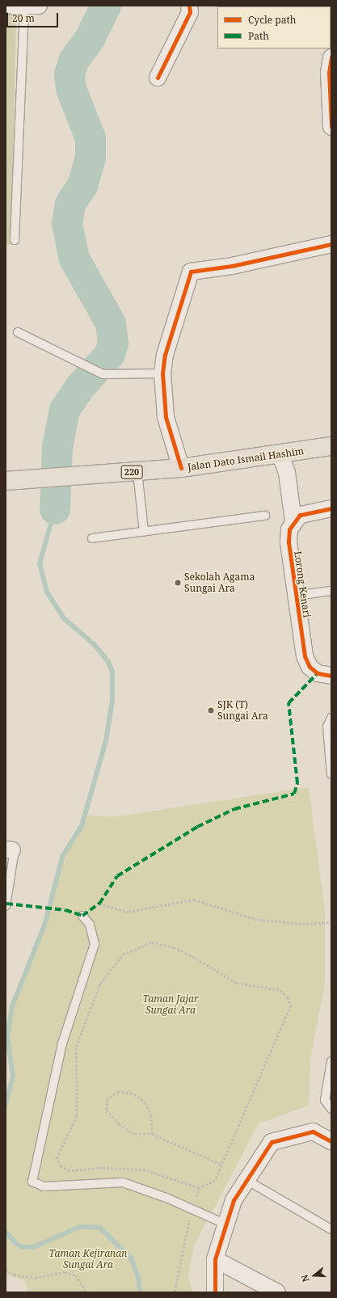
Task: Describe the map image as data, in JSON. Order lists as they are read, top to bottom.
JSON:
{
  "streets": {
    "main road": ["Jalan Dato Ismail Hashim", "220"],
    "street": ["Lorong Kenari"]
  },
  "crossings": [
    ["Jalan Dato Ismail Hashim", "Lorong Kenari"]
  ],
  "parks": ["Taman Jajar Sungai Ara", "Taman Kejiranan Sungai Ara"],
  "places": ["Sekolah Agama Sungai Ara", "SJK (T) Sungai Ara"],
  "legend": ["Cycle path", "Path"],
  "scale_bar": "20 m",
  "north": "left"
}
